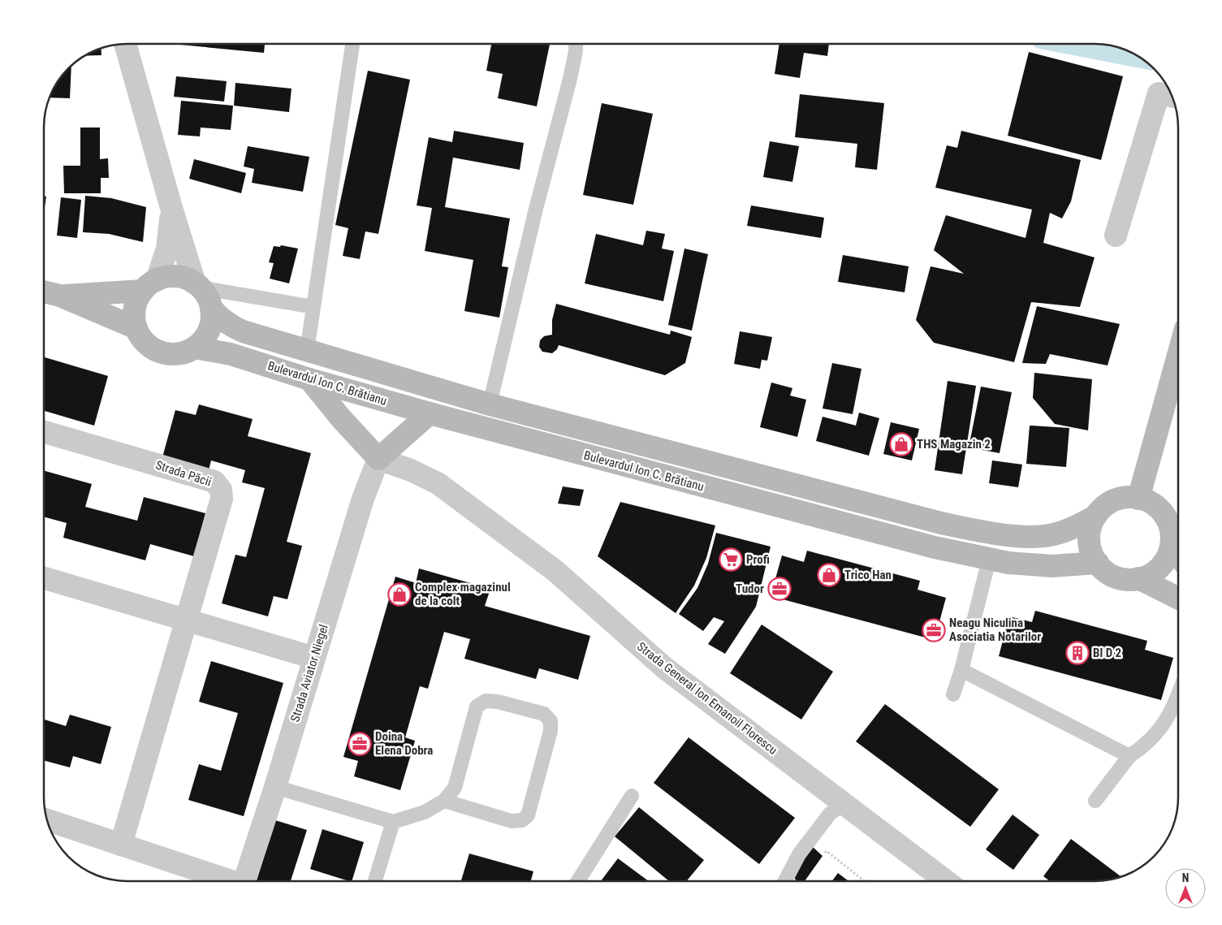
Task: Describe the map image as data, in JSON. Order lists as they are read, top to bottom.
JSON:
{
  "streets": {
    "main road": ["Bulevardul Ion C. Brătianu"],
    "street": ["Strada Păcii", "Strada Aviator Niegel", "Strada General Ion Emanoil Florescu"]
  },
  "crossings": [
    ["Strada Aviator Niegel", "Strada General Ion Emanoil Florescu"]
  ],
  "places": {
    "shop": ["THS Magazin 2", "Trico Han", "Complex magazinul de la colt"],
    "supermarket": ["Profi"],
    "office": ["Tudor", "Neagu Niculina Asociatia Notarilor", "Doina Elena Dobra"],
    "building": ["Bl D 2"]
  },
  "north": "top"
}
